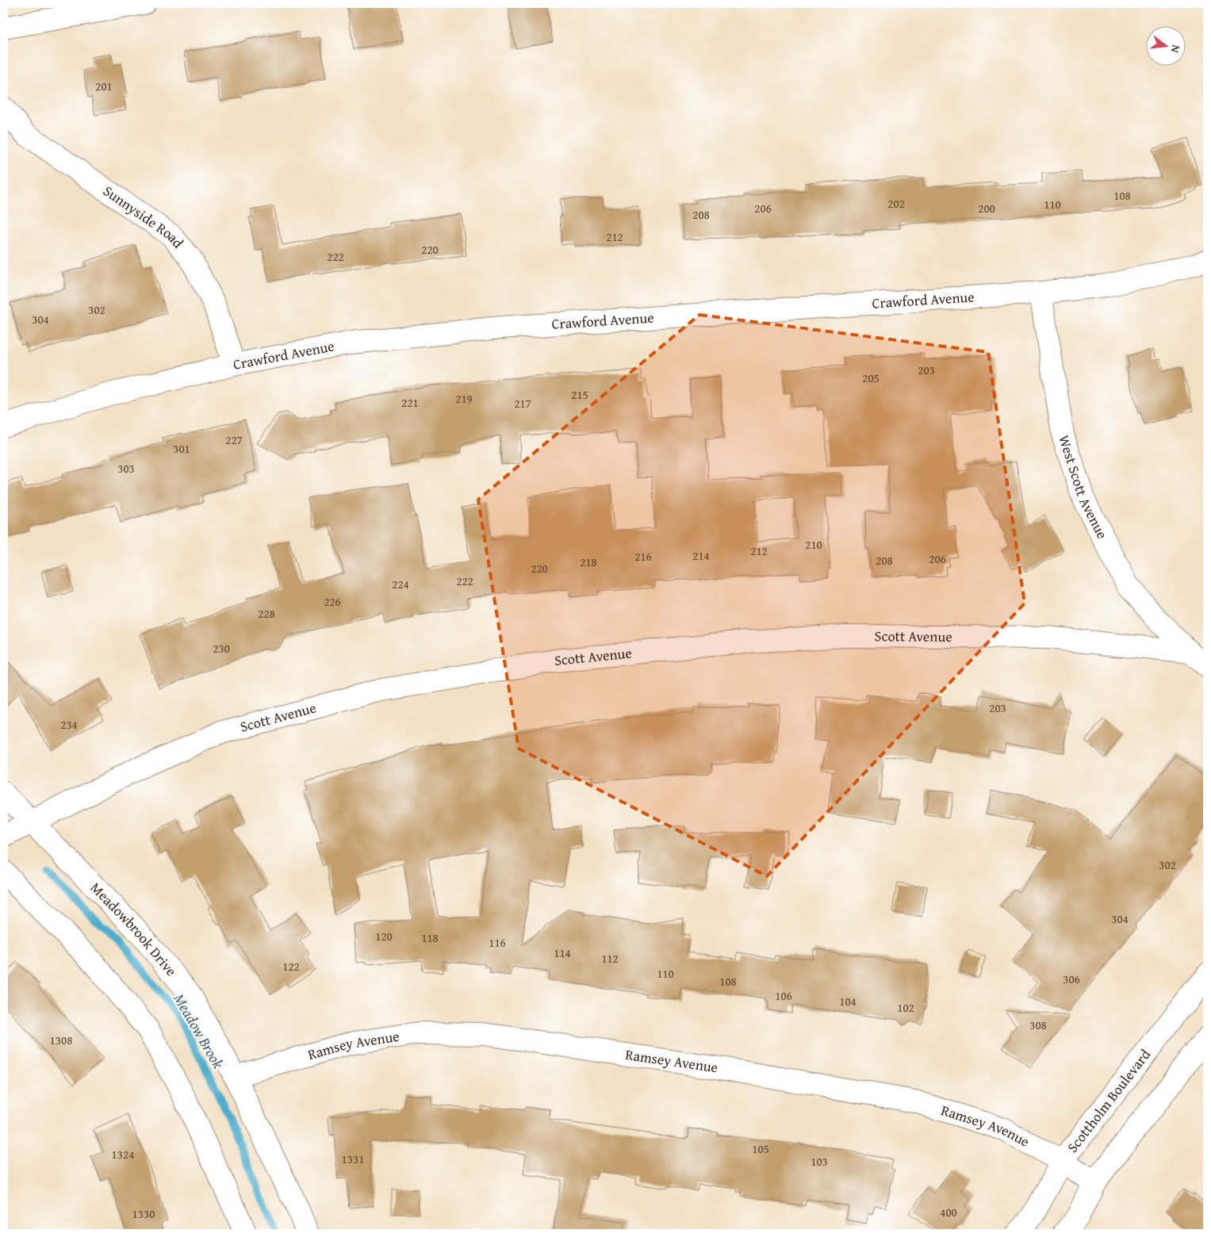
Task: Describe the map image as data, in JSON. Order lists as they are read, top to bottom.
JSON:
{
  "streets": {
    "street": [
      "Sunnyside Road",
      "Crawford Avenue",
      "West Scott Avenue",
      "Scott Avenue",
      "Meadowbrook Drive",
      "Ramsey Avenue",
      "Scottholm Boulevard"
    ]
  },
  "crossings": [
    ["Sunnyside Road", "Crawford Avenue"],
    ["Crawford Avenue", "West Scott Avenue"],
    ["West Scott Avenue", "Scott Avenue"],
    ["Scott Avenue", "Meadowbrook Drive"],
    ["Meadowbrook Drive", "Ramsey Avenue"],
    ["Ramsey Avenue", "Scottholm Boulevard"]
  ],
  "water": ["Meadow Brook"],
  "house_numbers": [
    "201",
    "108",
    "202",
    "110",
    "206",
    "200",
    "208",
    "212",
    "220",
    "222",
    "302",
    "304",
    "203",
    "205",
    "215",
    "219",
    "221",
    "217",
    "227",
    "301",
    "303",
    "210",
    "212",
    "214",
    "216",
    "206",
    "208",
    "218",
    "220",
    "222",
    "224",
    "226",
    "228",
    "230",
    "203",
    "234",
    "302",
    "304",
    "120",
    "118",
    "116",
    "114",
    "112",
    "122",
    "110",
    "306",
    "108",
    "106",
    "104",
    "102",
    "308",
    "1308",
    "105",
    "1324",
    "1331",
    "103",
    "400",
    "1330"
  ],
  "north": "right"
}
